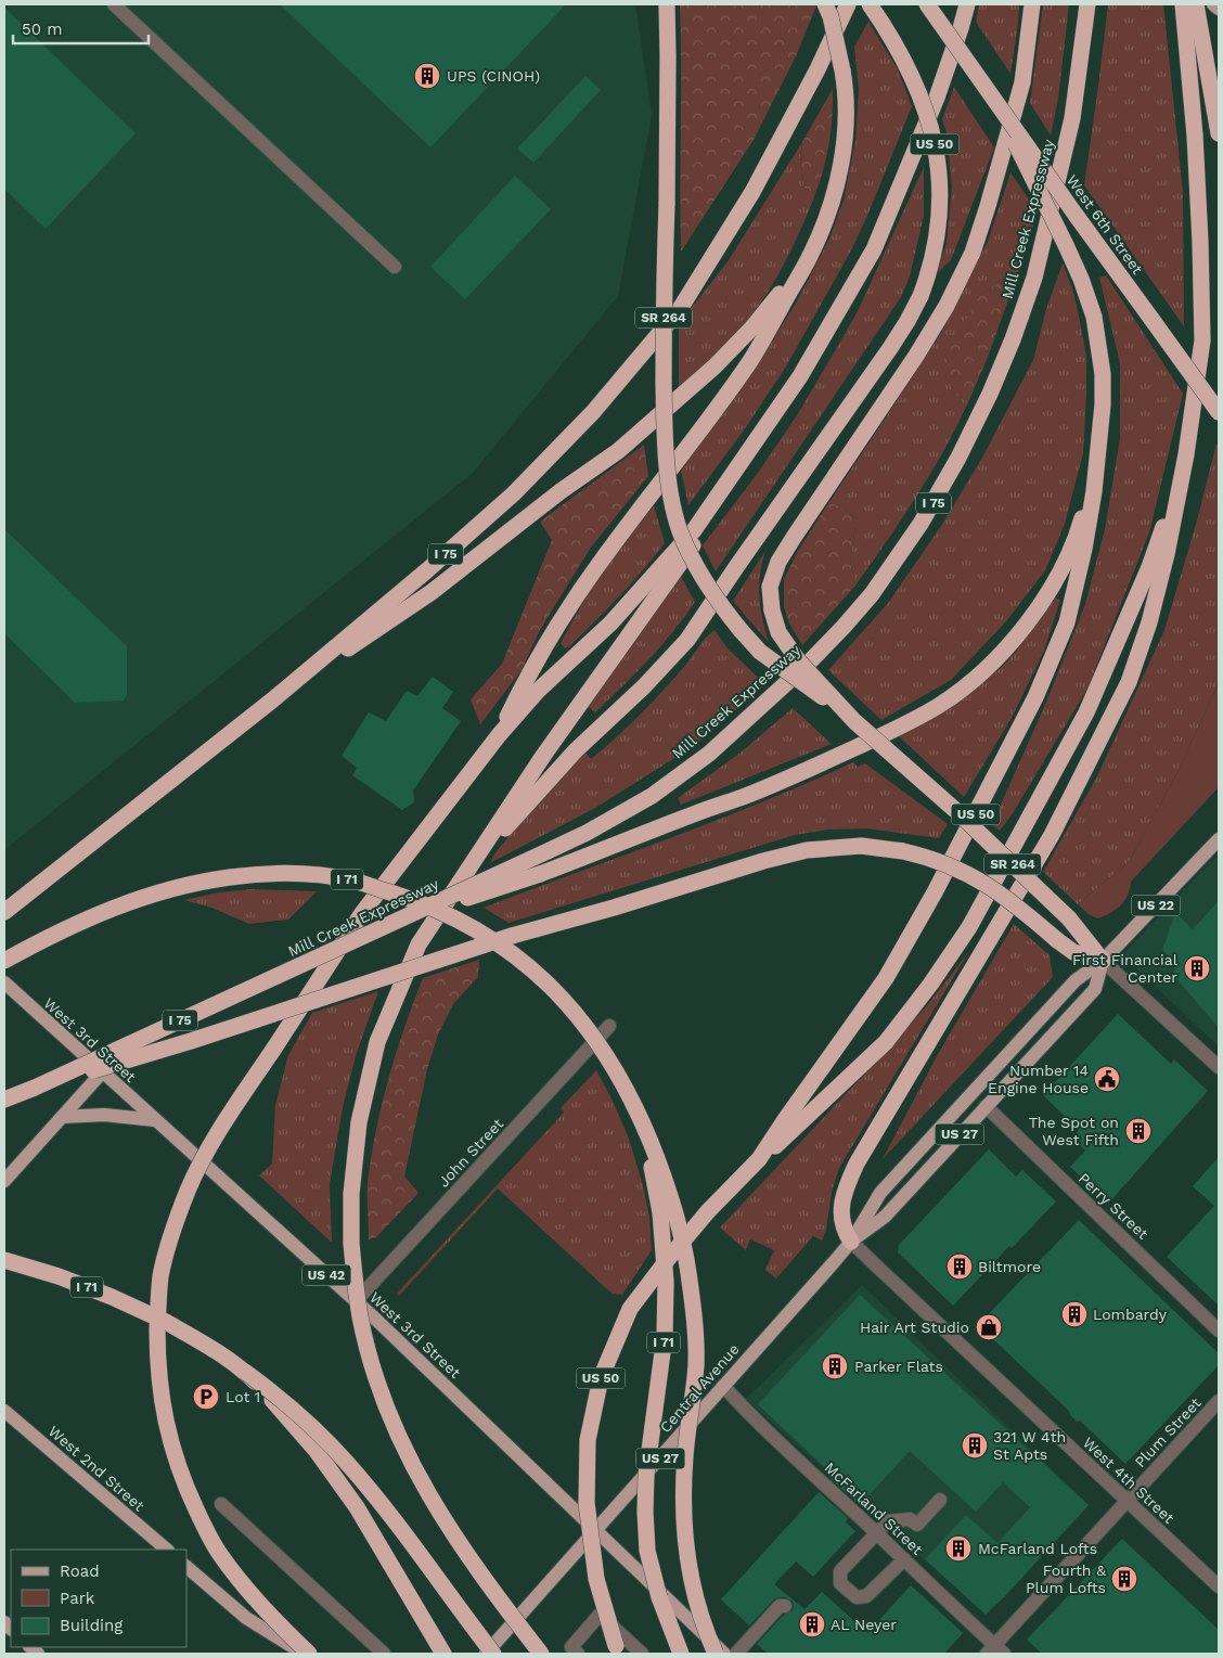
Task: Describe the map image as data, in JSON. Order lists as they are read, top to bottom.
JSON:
{
  "streets": {
    "highway": [
      "US 50",
      "Mill Creek Expressway",
      "West 6th Street",
      "SR 264",
      "I 75",
      "I 71"
    ],
    "main road": [
      "US 22",
      "West 3rd Street",
      "US 27",
      "US 42",
      "Central Avenue",
      "West 2nd Street"
    ],
    "street": [
      "John Street",
      "Perry Street",
      "Plum Street",
      "West 4th Street",
      "McFarland Street"
    ]
  },
  "crossings": [
    ["US 50", "West 6th Street"],
    ["SR 264", "Central Avenue"],
    ["West 3rd Street", "John Street"],
    ["West 3rd Street", "Central Avenue"],
    ["Perry Street", "Central Avenue"],
    ["Central Avenue", "West 4th Street"],
    ["Central Avenue", "McFarland Street"],
    ["Plum Street", "West 4th Street"],
    ["Plum Street", "McFarland Street"]
  ],
  "places": {
    "building": [
      "UPS (CINOH)",
      "First Financial Center",
      "The Spot on West Fifth",
      "Biltmore",
      "Lombardy",
      "Parker Flats",
      "321 W 4th St Apts",
      "McFarland Lofts",
      "Fourth & Plum Lofts",
      "AL Neyer"
    ],
    "public building": ["Number 14 Engine House"],
    "shop": ["Hair Art Studio"],
    "parking": ["Lot 1"]
  },
  "legend": ["Road", "Park", "Building"],
  "scale_bar": "50 m"
}
